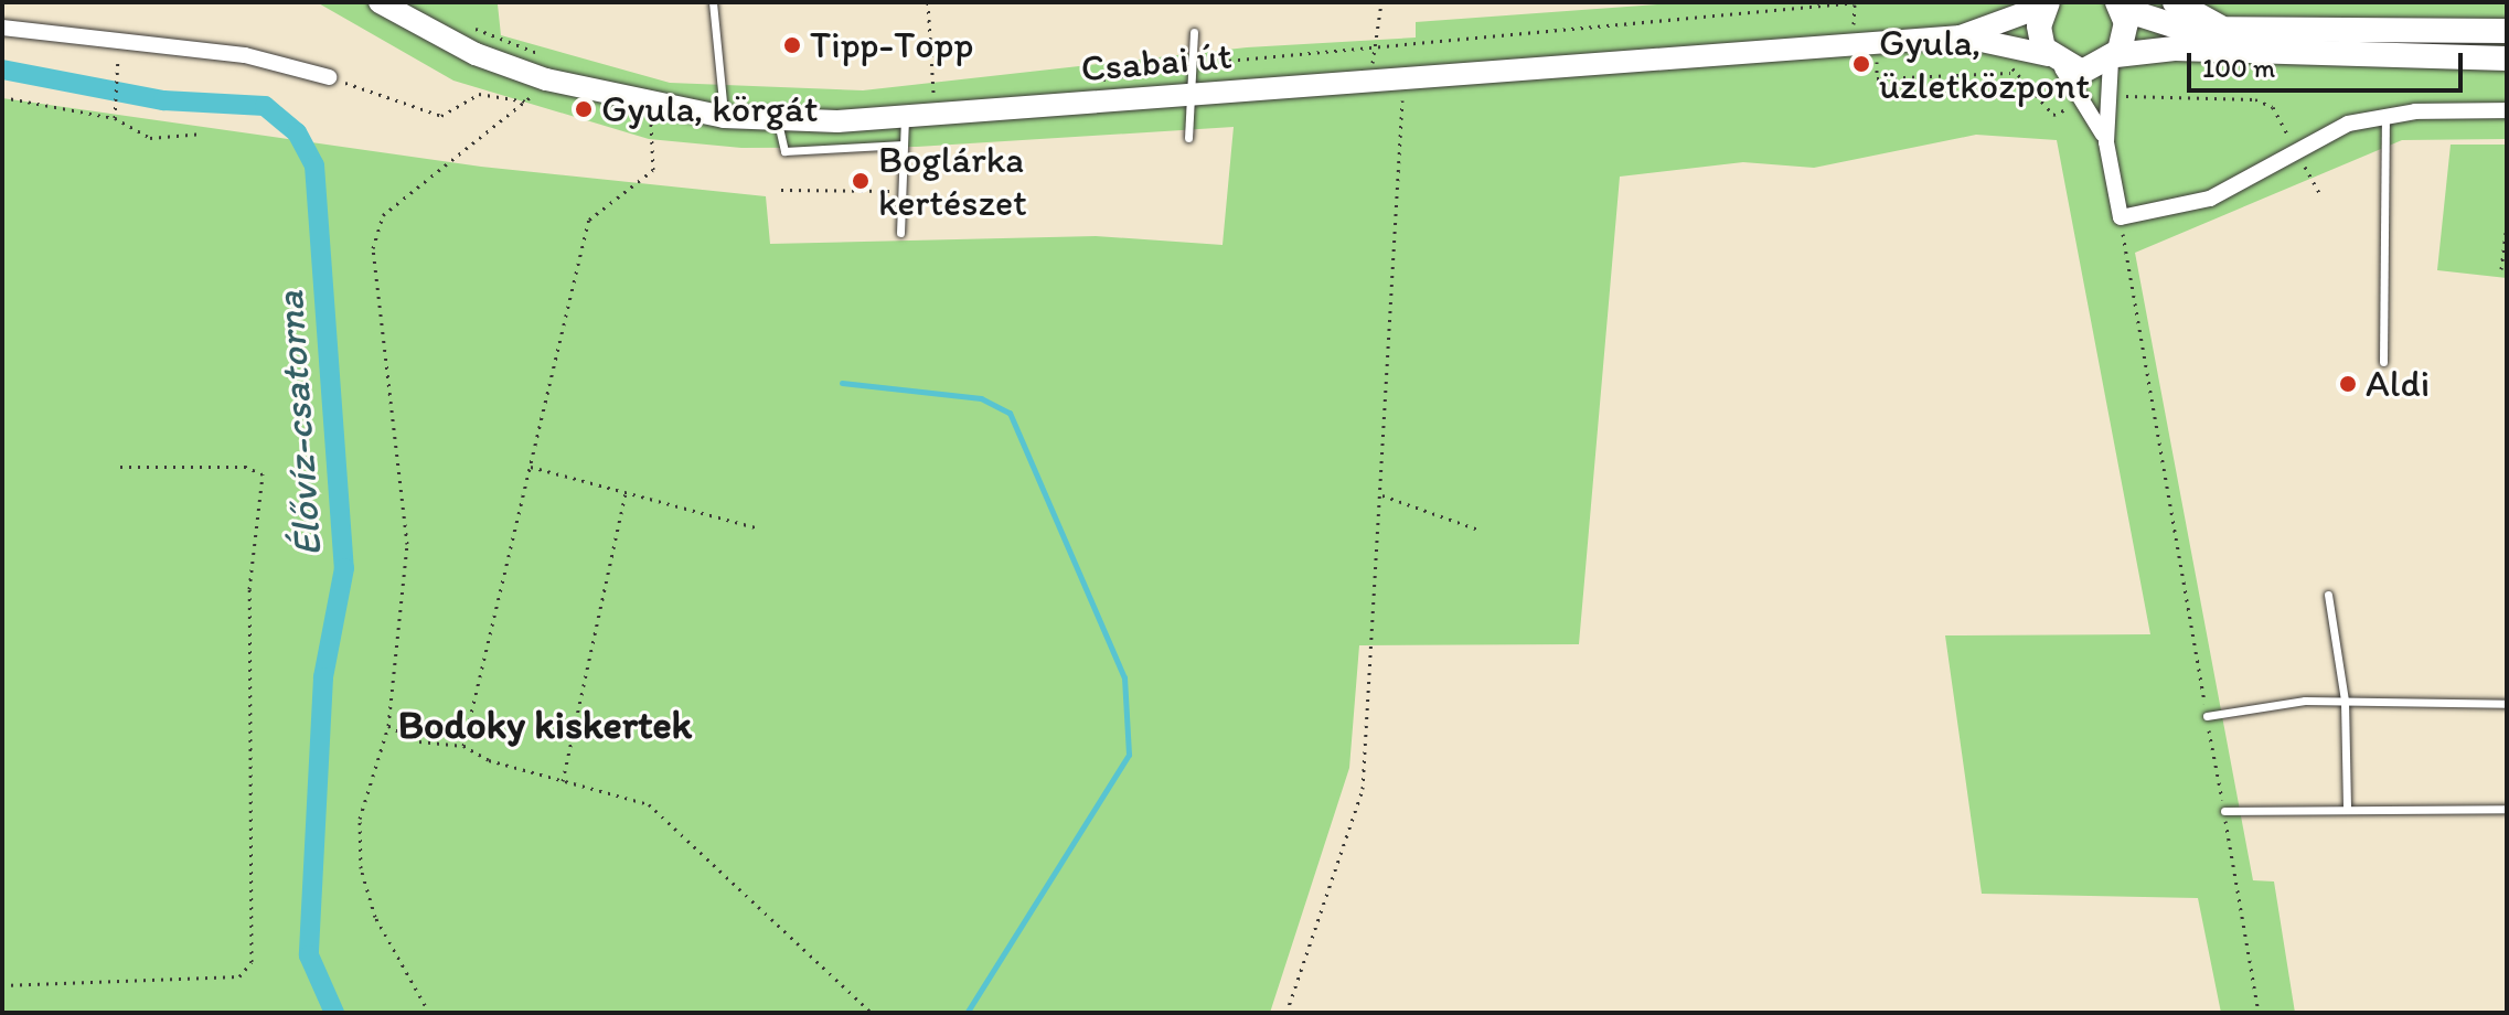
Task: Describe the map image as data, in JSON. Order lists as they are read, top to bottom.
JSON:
{
  "streets": {
    "street": ["Csabai út"]
  },
  "districts": ["Bodoky kiskertek"],
  "water": ["Élővíz-csatorna"],
  "places": [
    "Tipp-Topp",
    "Gyula, üzletközpont",
    "Gyula, körgát",
    "Boglárka kertészet",
    "Aldi"
  ],
  "scale_bar": "100 m"
}
